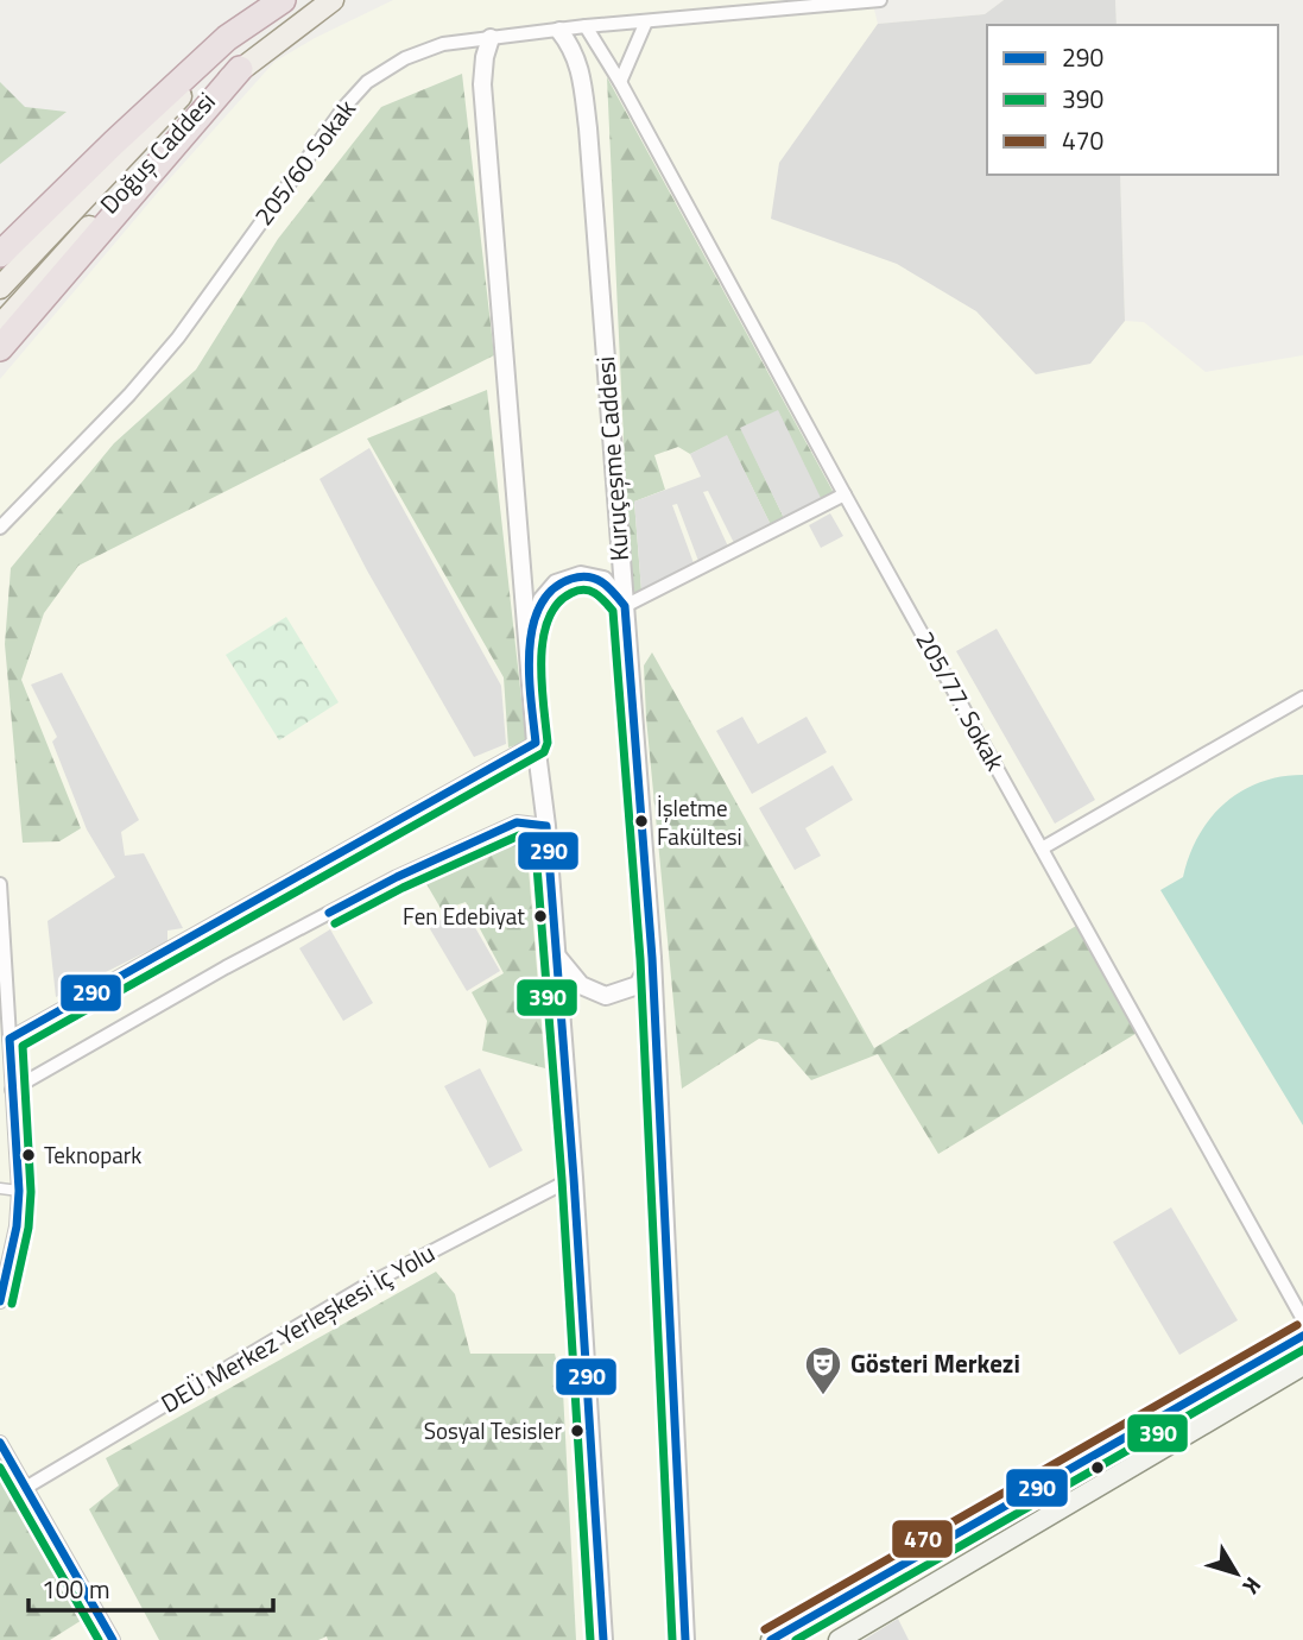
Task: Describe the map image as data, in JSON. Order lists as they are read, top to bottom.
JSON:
{
  "streets": {
    "main road": ["Doğuş Caddesi"],
    "street": [
      "205/60 Sokak",
      "Kuruçeşme Caddesi",
      "205/77. Sokak",
      "DEÜ Merkez Yerleşkesi İç Yolu"
    ]
  },
  "crossings": [
    ["205/60 Sokak", "Kuruçeşme Caddesi"],
    ["205/60 Sokak", "205/77. Sokak"]
  ],
  "places": {
    "other": [
      "İşletme Fakültesi",
      "Fen Edebiyat",
      "Teknopark",
      "Sosyal Tesisler"
    ],
    "theatre": ["Gösteri Merkezi"]
  },
  "lines": ["transit line 290", "transit line 390", "transit line 470"],
  "legend": ["290", "390", "470"],
  "scale_bar": "100 m",
  "north": "bottom right"
}
